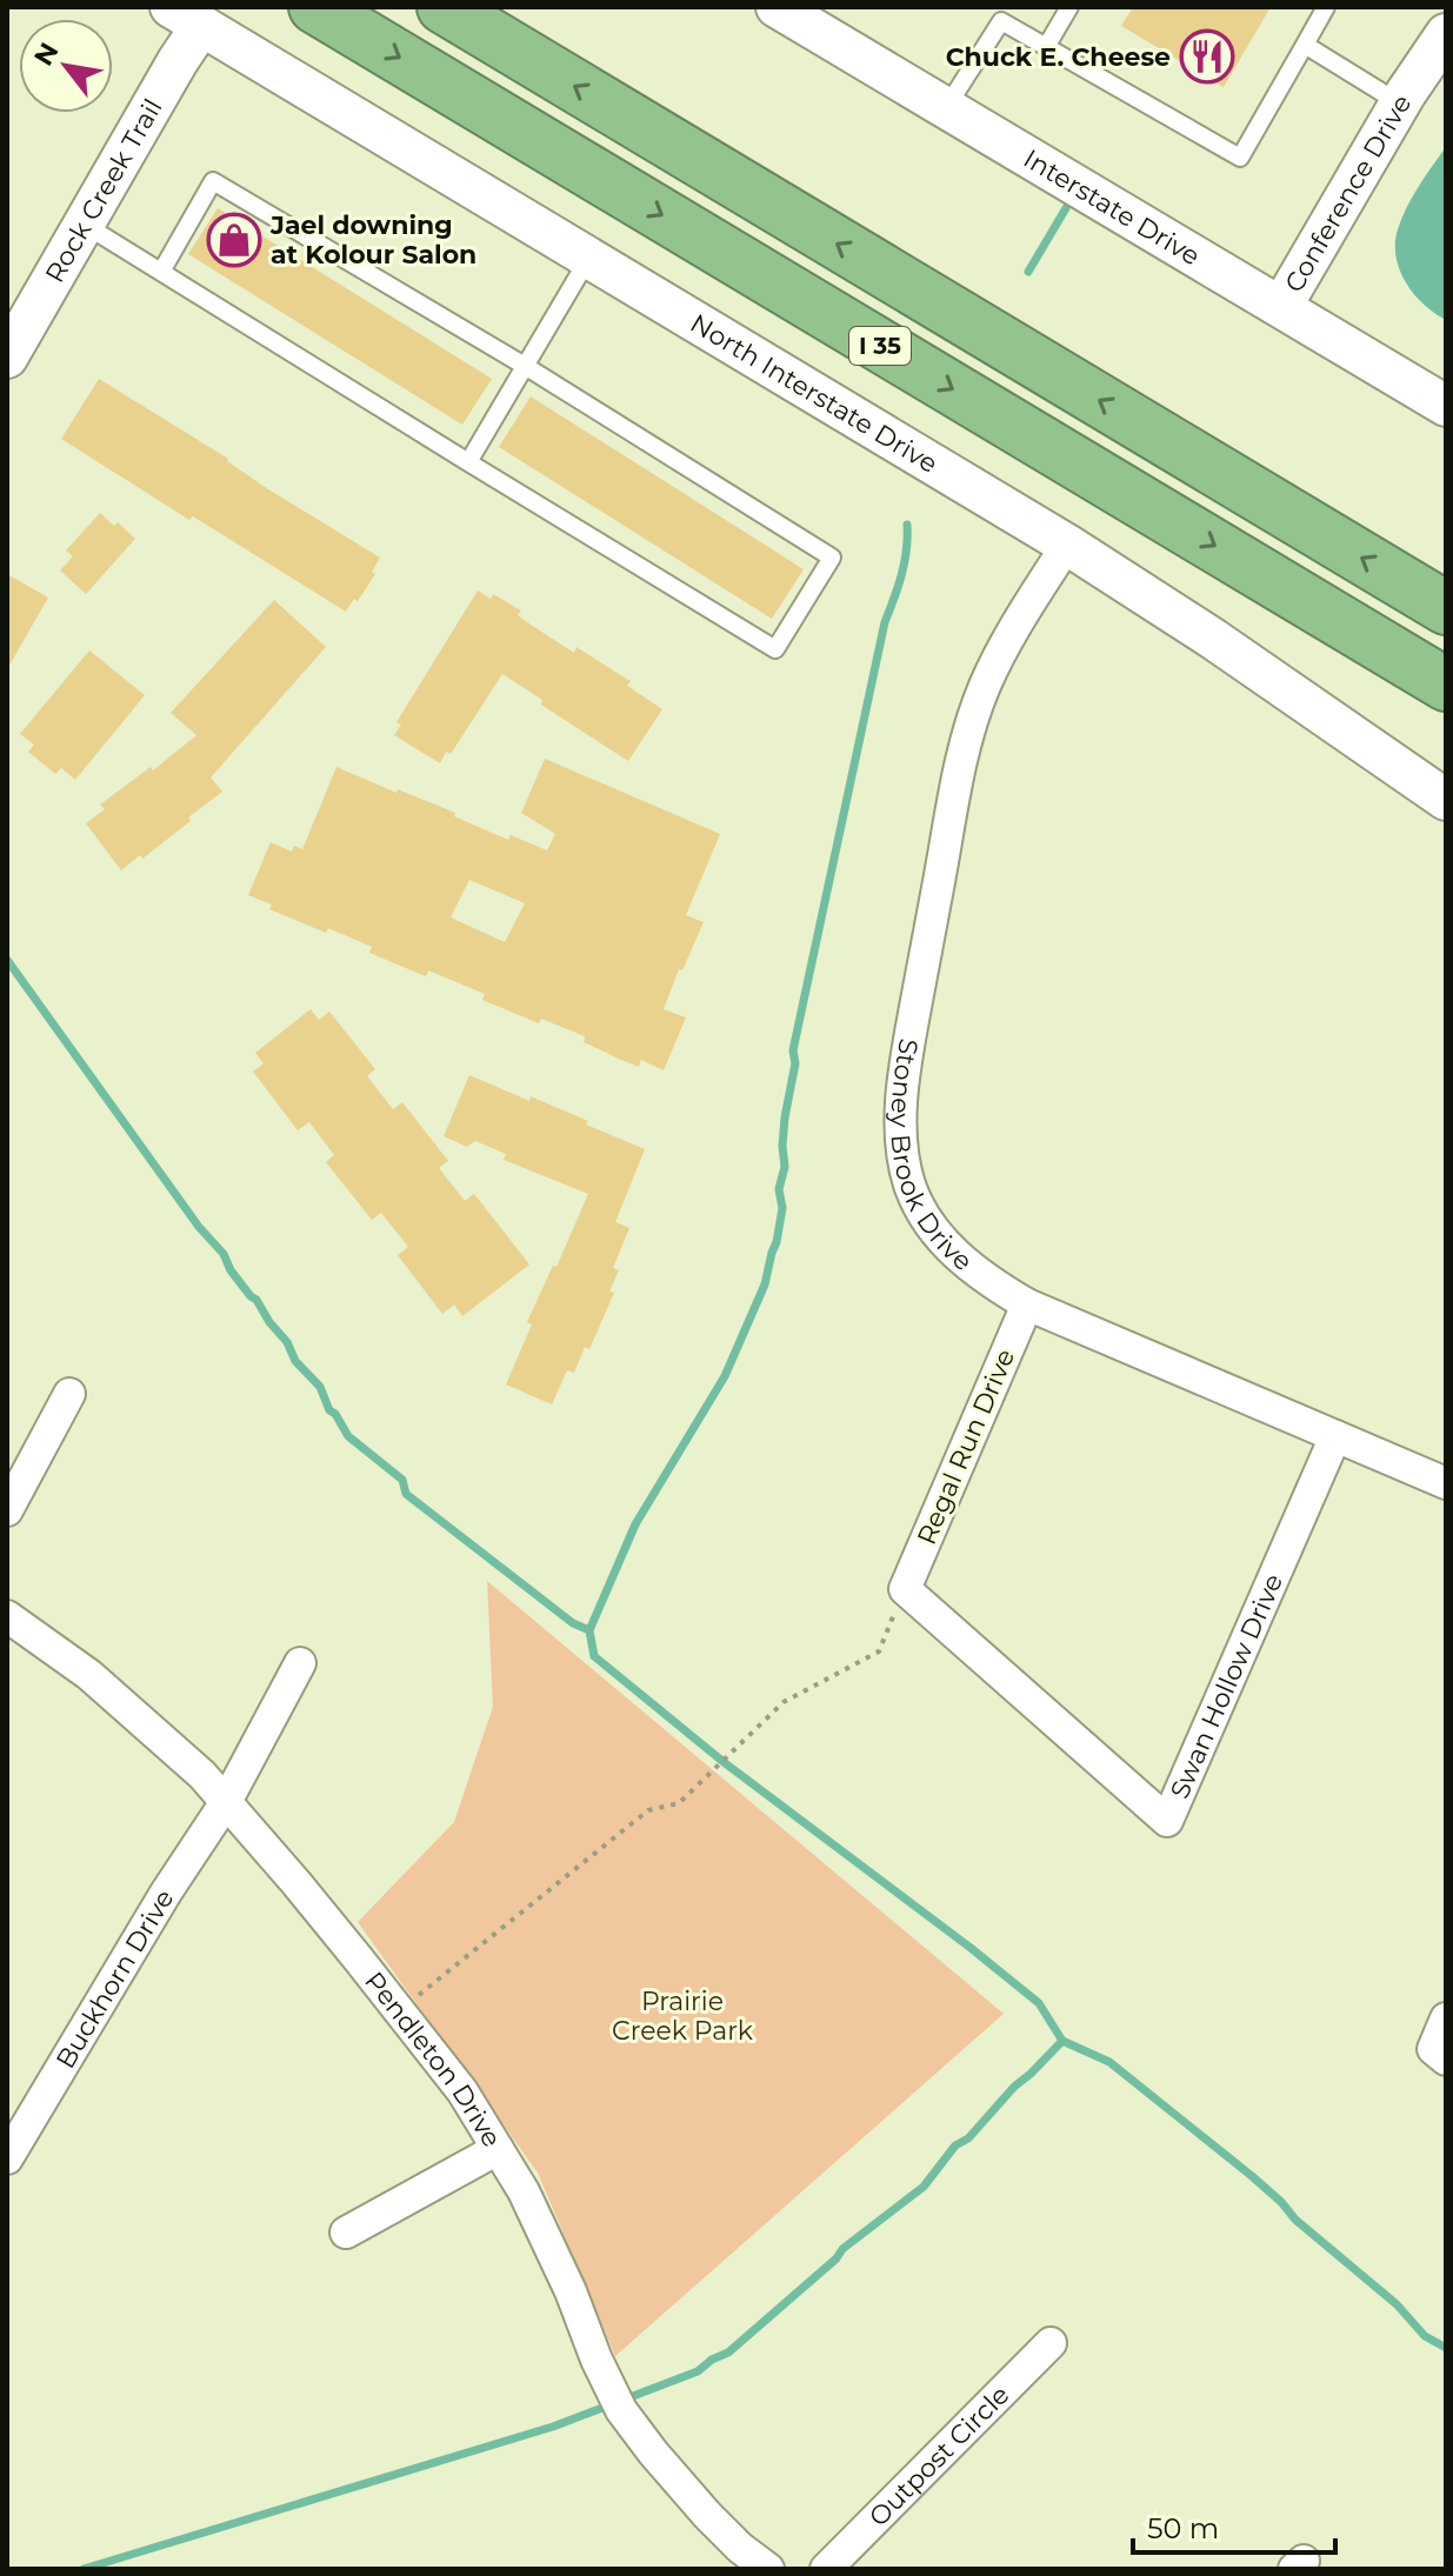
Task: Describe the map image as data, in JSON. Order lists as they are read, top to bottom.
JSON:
{
  "streets": {
    "highway": ["I 35"],
    "street": [
      "Rock Creek Trail",
      "Conference Drive",
      "Interstate Drive",
      "North Interstate Drive",
      "Stoney Brook Drive",
      "Regal Run Drive",
      "Swan Hollow Drive",
      "Buckhorn Drive",
      "Pendleton Drive",
      "Outpost Circle"
    ]
  },
  "crossings": [
    ["Rock Creek Trail", "North Interstate Drive"],
    ["Conference Drive", "Interstate Drive"],
    ["North Interstate Drive", "Stoney Brook Drive"],
    ["Stoney Brook Drive", "Regal Run Drive"],
    ["Stoney Brook Drive", "Swan Hollow Drive"],
    ["Regal Run Drive", "Swan Hollow Drive"],
    ["Buckhorn Drive", "Pendleton Drive"]
  ],
  "parks": ["Prairie Creek Park"],
  "places": {
    "restaurant": ["Chuck E. Cheese"],
    "shop": ["Jael downing at Kolour Salon"]
  },
  "scale_bar": "50 m",
  "north": "top left"
}
